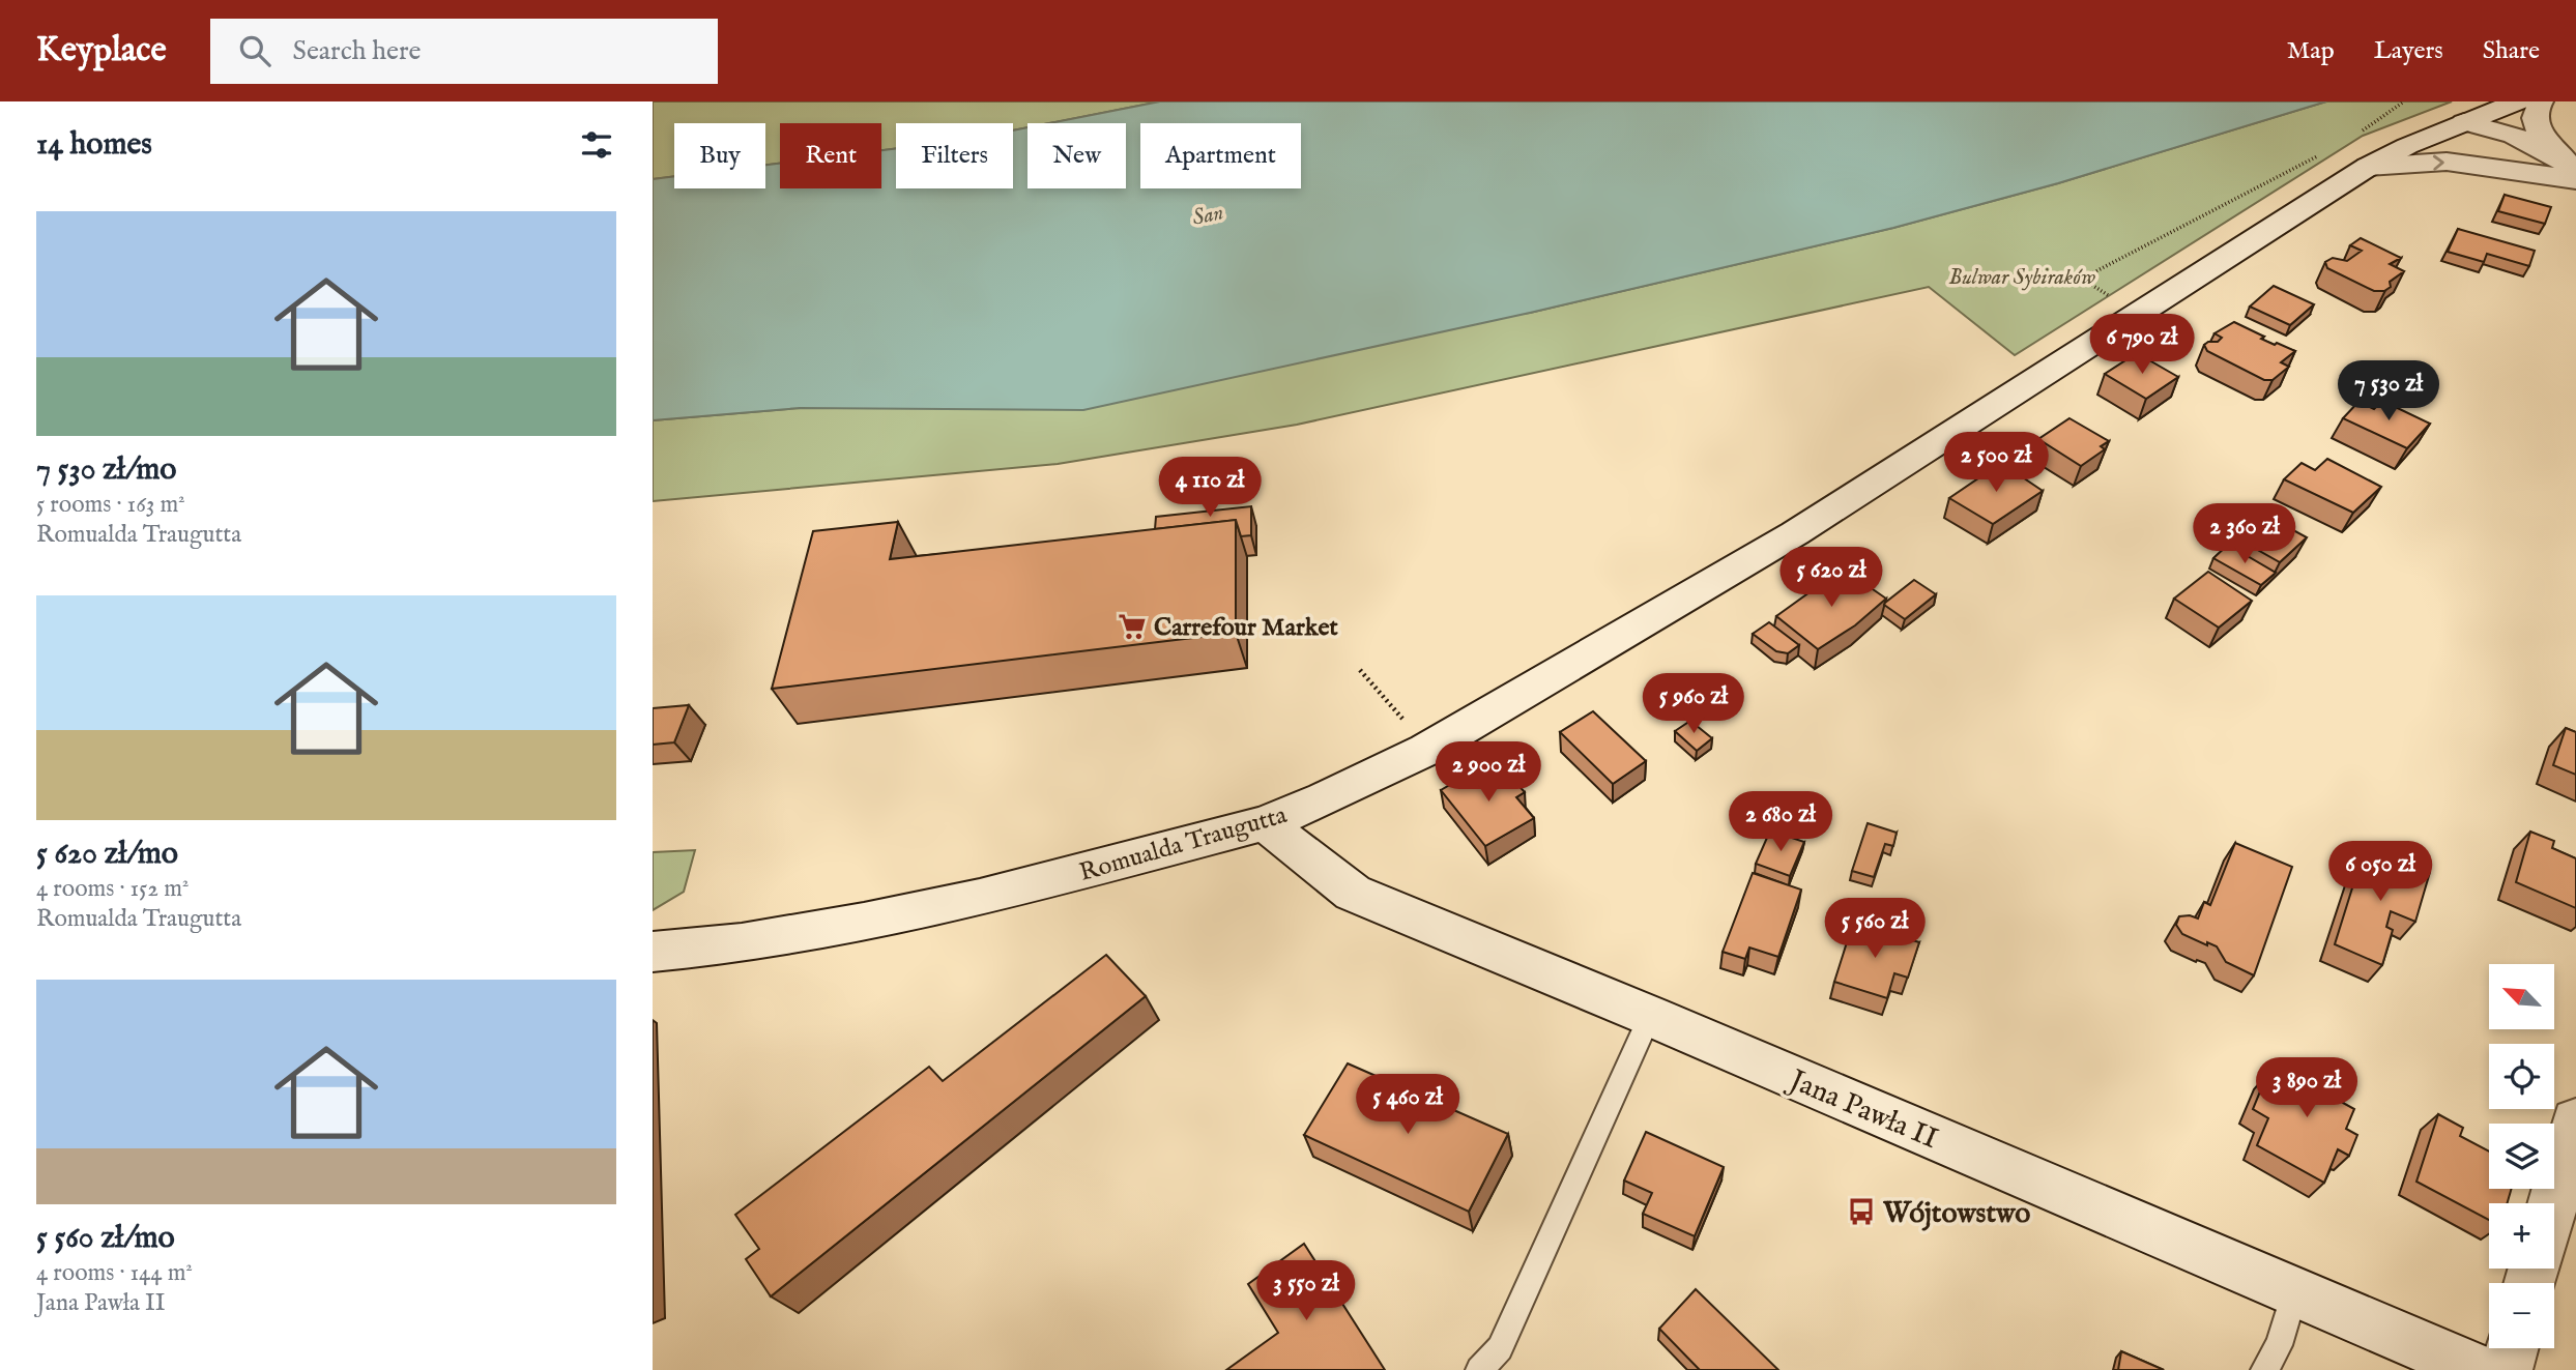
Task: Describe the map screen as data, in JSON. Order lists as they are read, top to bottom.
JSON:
{
  "streets": {
    "street": ["Romualda Traugutta", "Jana Pawła II"]
  },
  "crossings": [
    ["Romualda Traugutta", "Jana Pawła II"]
  ],
  "water": ["San"],
  "parks": ["Bulwar Sybiraków"],
  "places": {
    "supermarket": ["Carrefour Market"],
    "bus stop": ["Wójtowstwo"]
  },
  "north": "top left",
  "page": {
    "header": "Keyplace",
    "search": "Search here",
    "nav": ["Map", "Layers", "Share"],
    "heading": "14 homes",
    "chip": [
      "Buy",
      "Rent",
      "Filters",
      "New",
      "Apartment"
    ],
    "list": [
      {
        "name": "7 530 zł/mo",
        "note": "5 rooms · 163 m² · Romualda Traugutta"
      },
      {
        "name": "5 620 zł/mo",
        "note": "4 rooms · 152 m² · Romualda Traugutta"
      },
      {
        "name": "5 560 zł/mo",
        "note": "4 rooms · 144 m² · Jana Pawła II"
      }
    ],
    "price": [
      "6 790 zł",
      "7 530 zł",
      "2 500 zł",
      "4 110 zł",
      "2 360 zł",
      "5 620 zł",
      "5 960 zł",
      "2 900 zł",
      "2 680 zł",
      "6 050 zł",
      "5 560 zł",
      "3 890 zł",
      "5 460 zł",
      "3 550 zł"
    ],
    "map_buttons": ["+", "−"]
  }
}
